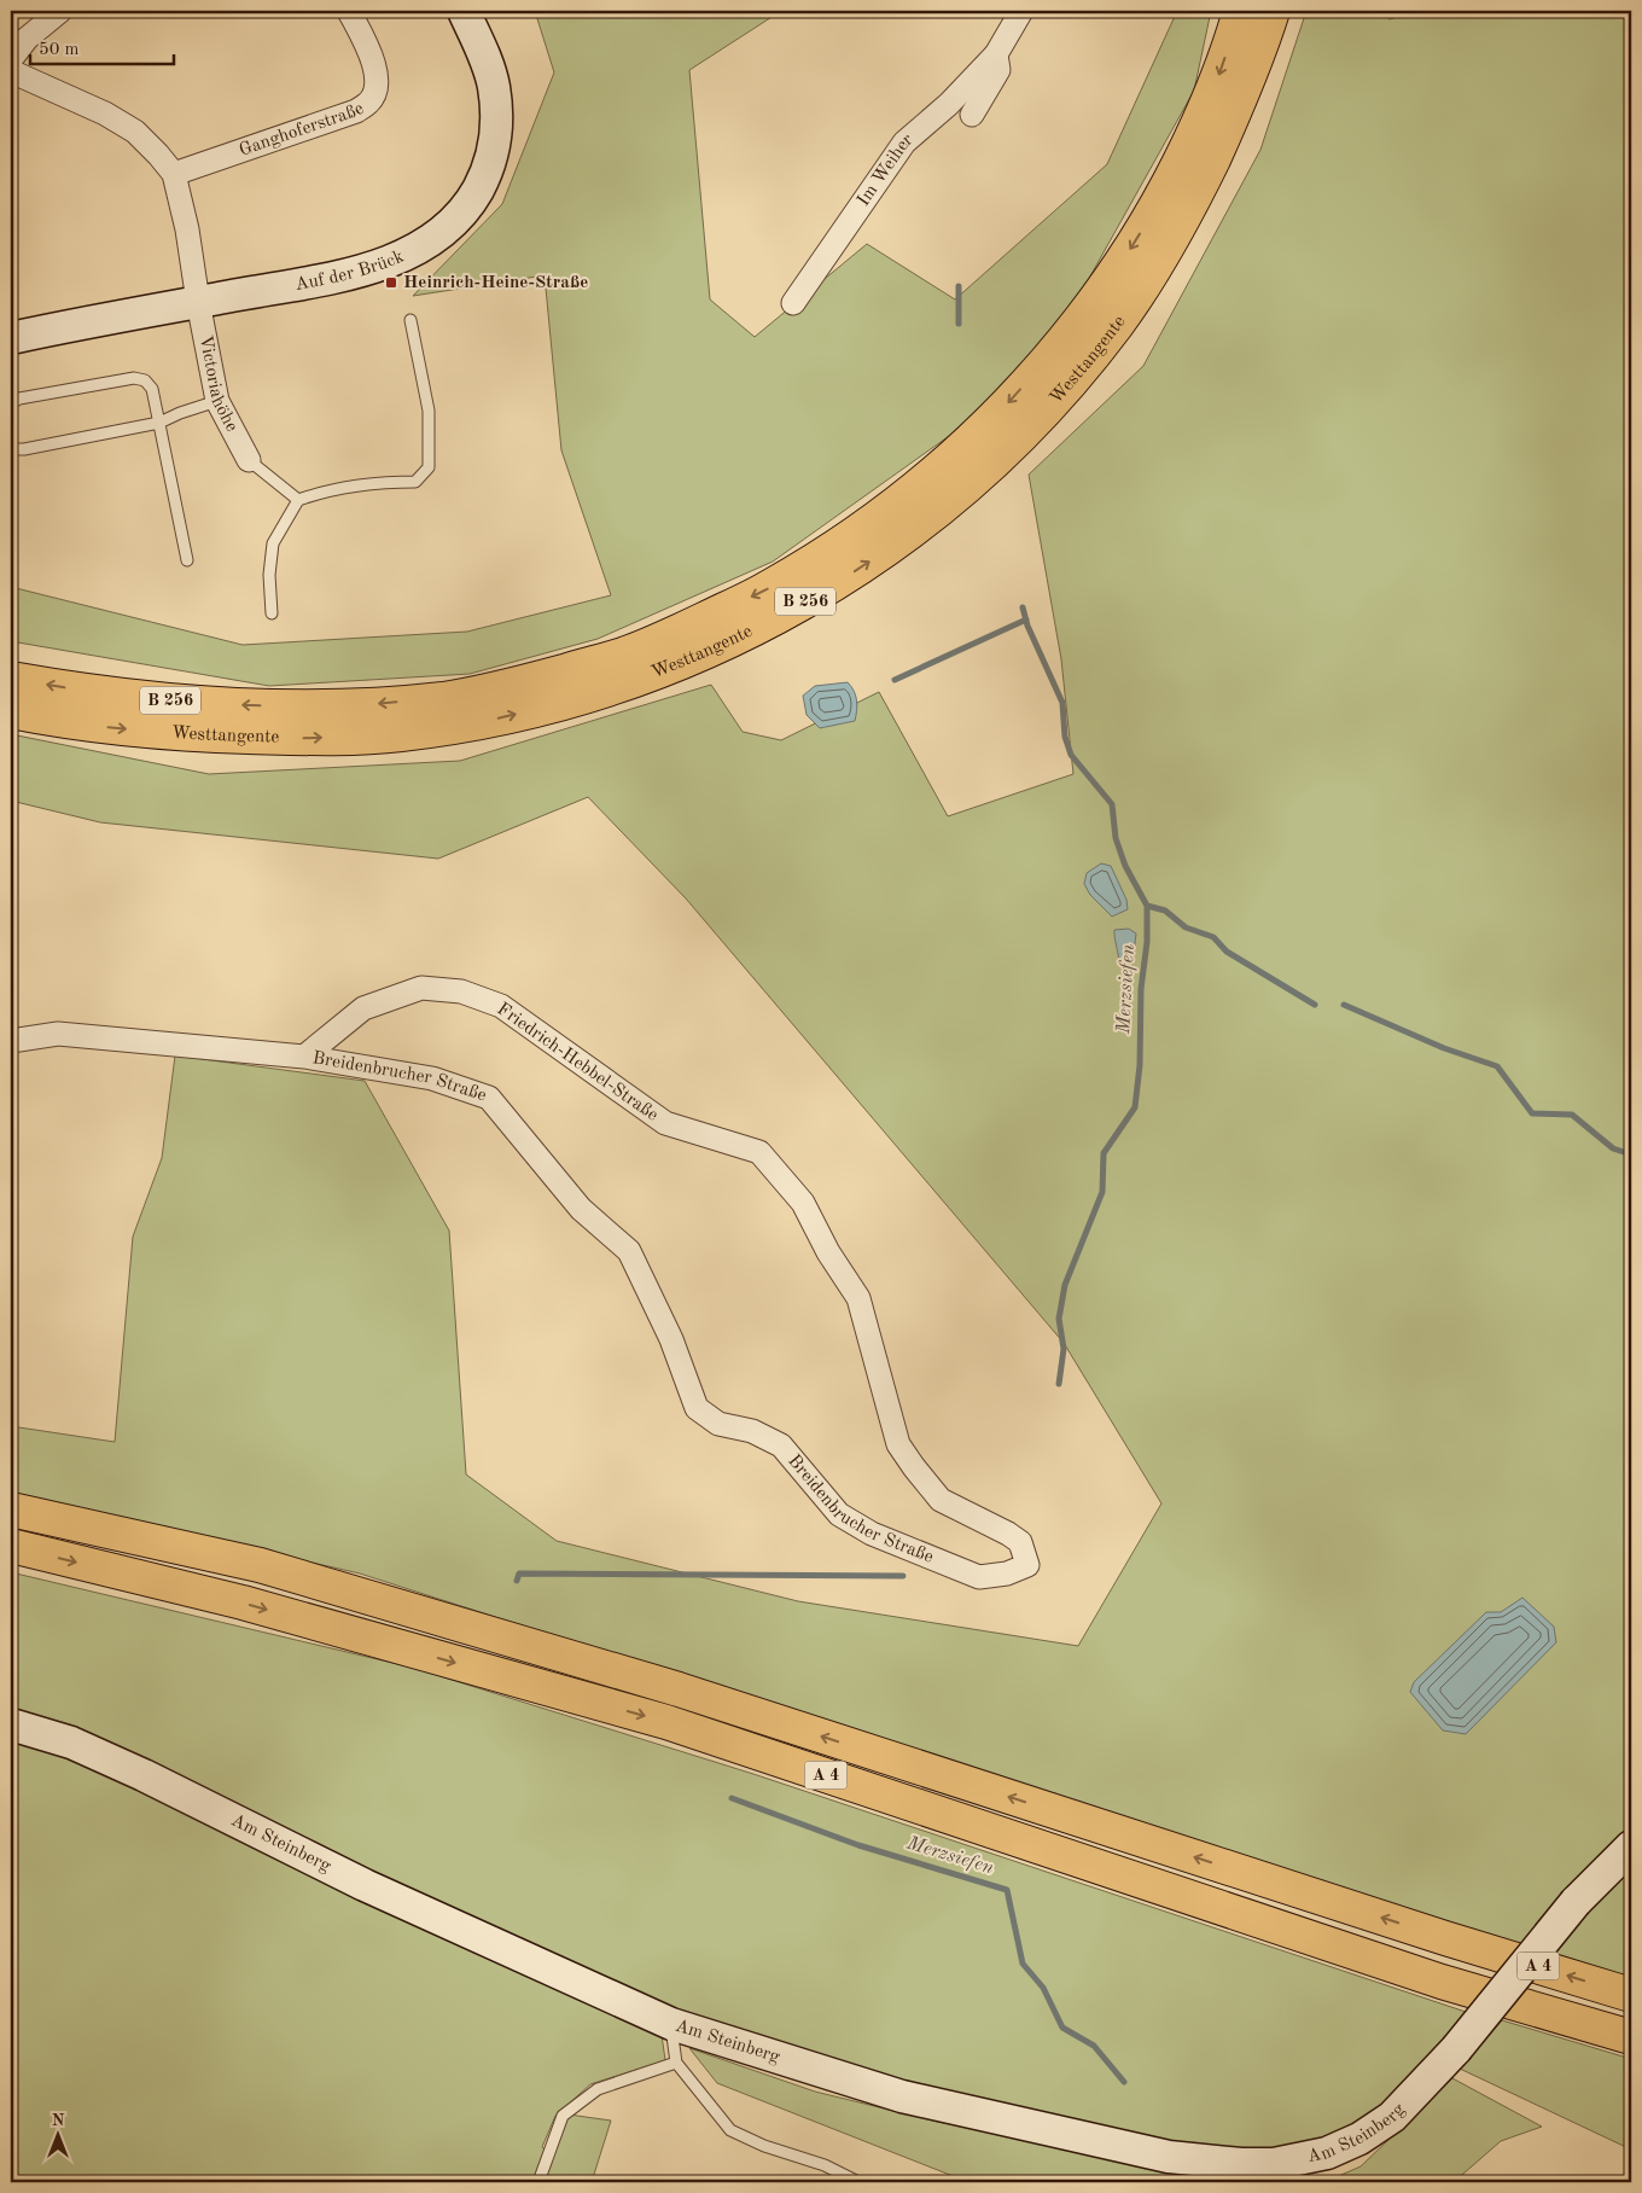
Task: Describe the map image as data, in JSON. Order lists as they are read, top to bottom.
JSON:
{
  "streets": {
    "highway": ["Westtangente", "B 256", "A 4"],
    "main road": ["Auf der Brück", "Am Steinberg"],
    "street": [
      "Ganghoferstraße",
      "Im Weiher",
      "Victoriahöhe",
      "Friedrich-Hebbel-Straße",
      "Breidenbrucher Straße"
    ]
  },
  "crossings": [
    ["Auf der Brück", "Victoriahöhe"],
    ["Friedrich-Hebbel-Straße", "Breidenbrucher Straße"]
  ],
  "water": ["Merzsiefen"],
  "places": {
    "transit": ["Heinrich-Heine-Straße"]
  },
  "scale_bar": "50 m",
  "north": "top"
}
